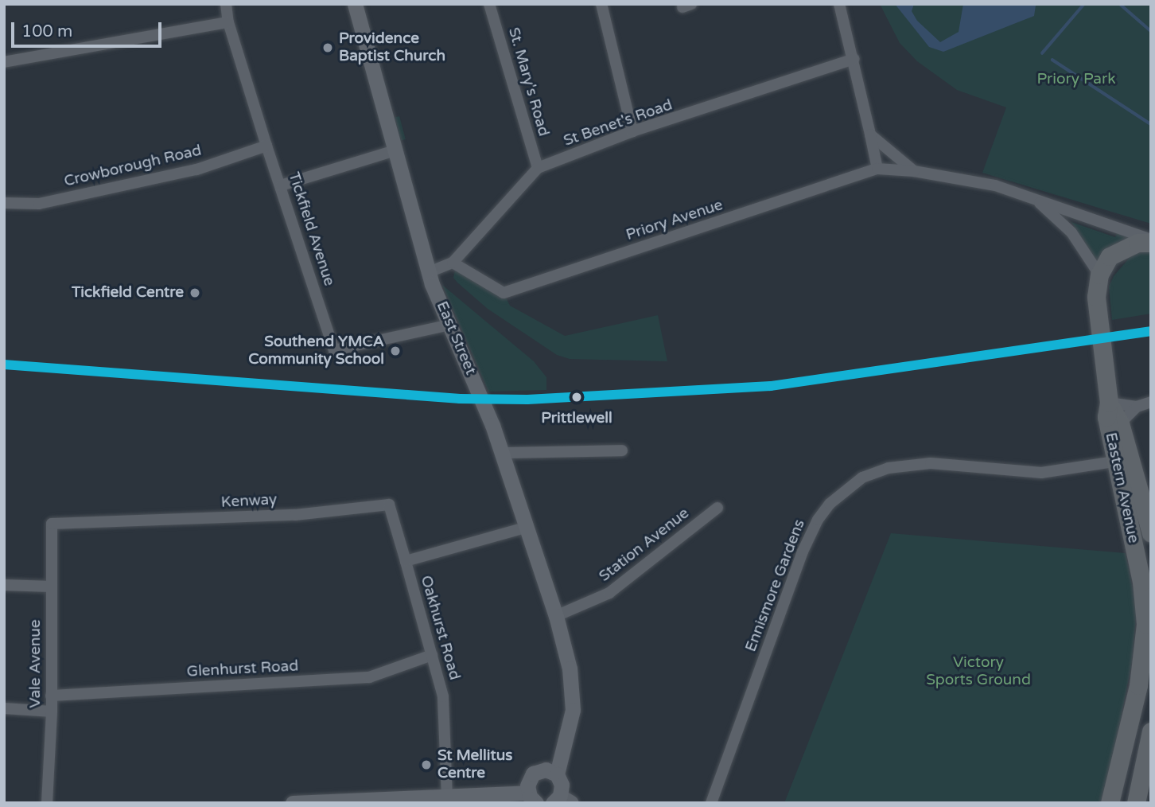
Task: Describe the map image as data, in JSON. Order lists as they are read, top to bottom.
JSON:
{
  "streets": {
    "main road": ["East Street", "Eastern Avenue"],
    "street": [
      "St. Mary's Road",
      "St Benet's Road",
      "Crowborough Road",
      "Priory Avenue",
      "Tickfield Avenue",
      "Kenway",
      "Station Avenue",
      "Ennismore Gardens",
      "Oakhurst Road",
      "Vale Avenue",
      "Glenhurst Road"
    ]
  },
  "crossings": [
    ["St. Mary's Road", "St Benet's Road"],
    ["St Benet's Road", "Priory Avenue"],
    ["St Benet's Road", "East Street"],
    ["Crowborough Road", "Tickfield Avenue"],
    ["Tickfield Avenue", "East Street"],
    ["East Street", "Station Avenue"],
    ["East Street", "Oakhurst Road"],
    ["Eastern Avenue", "Ennismore Gardens"],
    ["Kenway", "Oakhurst Road"],
    ["Kenway", "Vale Avenue"],
    ["Oakhurst Road", "Glenhurst Road"],
    ["Vale Avenue", "Glenhurst Road"]
  ],
  "parks": ["Priory Park", "Victory Sports Ground"],
  "places": [
    "Providence Baptist Church",
    "Tickfield Centre",
    "Southend YMCA Community School",
    "Prittlewell",
    "St Mellitus Centre"
  ],
  "scale_bar": "100 m"
}
